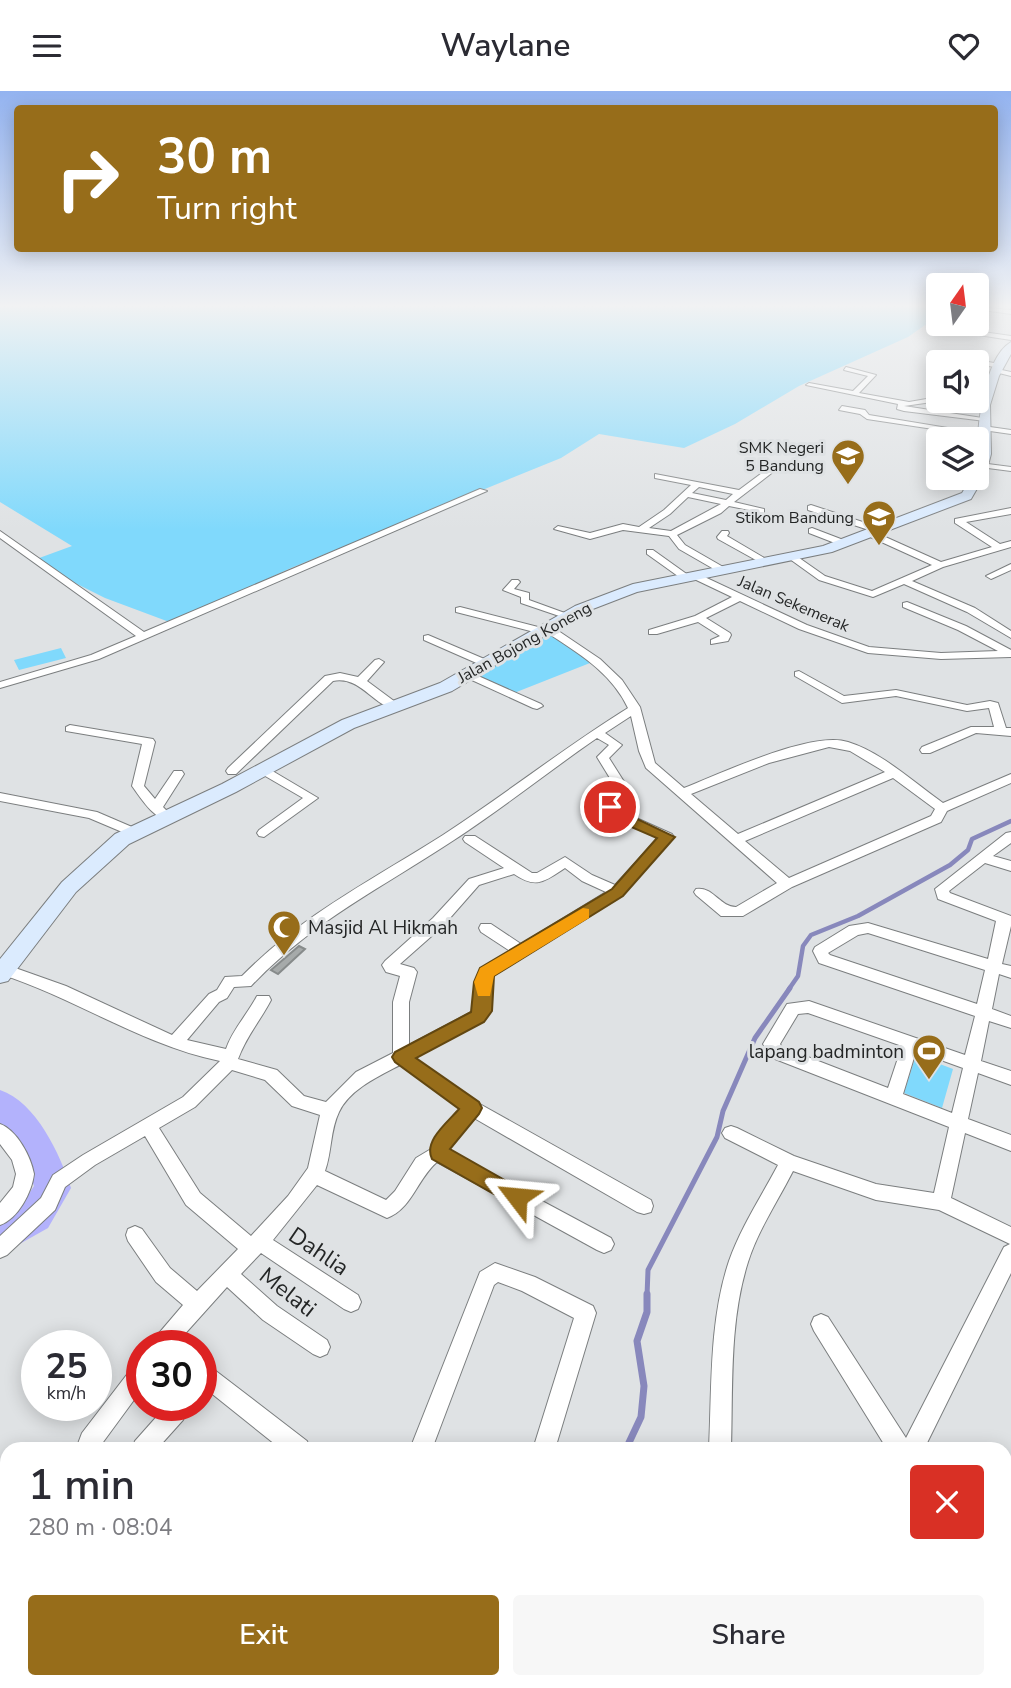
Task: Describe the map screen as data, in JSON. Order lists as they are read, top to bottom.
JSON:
{
  "streets": {
    "street": [
      "Jalan Sekemerak",
      "Jalan Bojong Koneng",
      "Dahlia",
      "Melati"
    ]
  },
  "crossings": [
    ["Jalan Sekemerak", "Jalan Bojong Koneng"]
  ],
  "places": {
    "school or university": ["SMK Negeri 5 Bandung", "Stikom Bandung"],
    "mosque": ["Masjid Al Hikmah"],
    "sports": ["lapang badminton"]
  },
  "north": "top",
  "page": {
    "header": "Waylane",
    "turn": ["30 m", "Turn right"],
    "speed": "25 km/h",
    "limit": "30",
    "heading": ["1 min", "280 m · 08:04"],
    "buttons": ["Exit", "Share"]
  }
}
